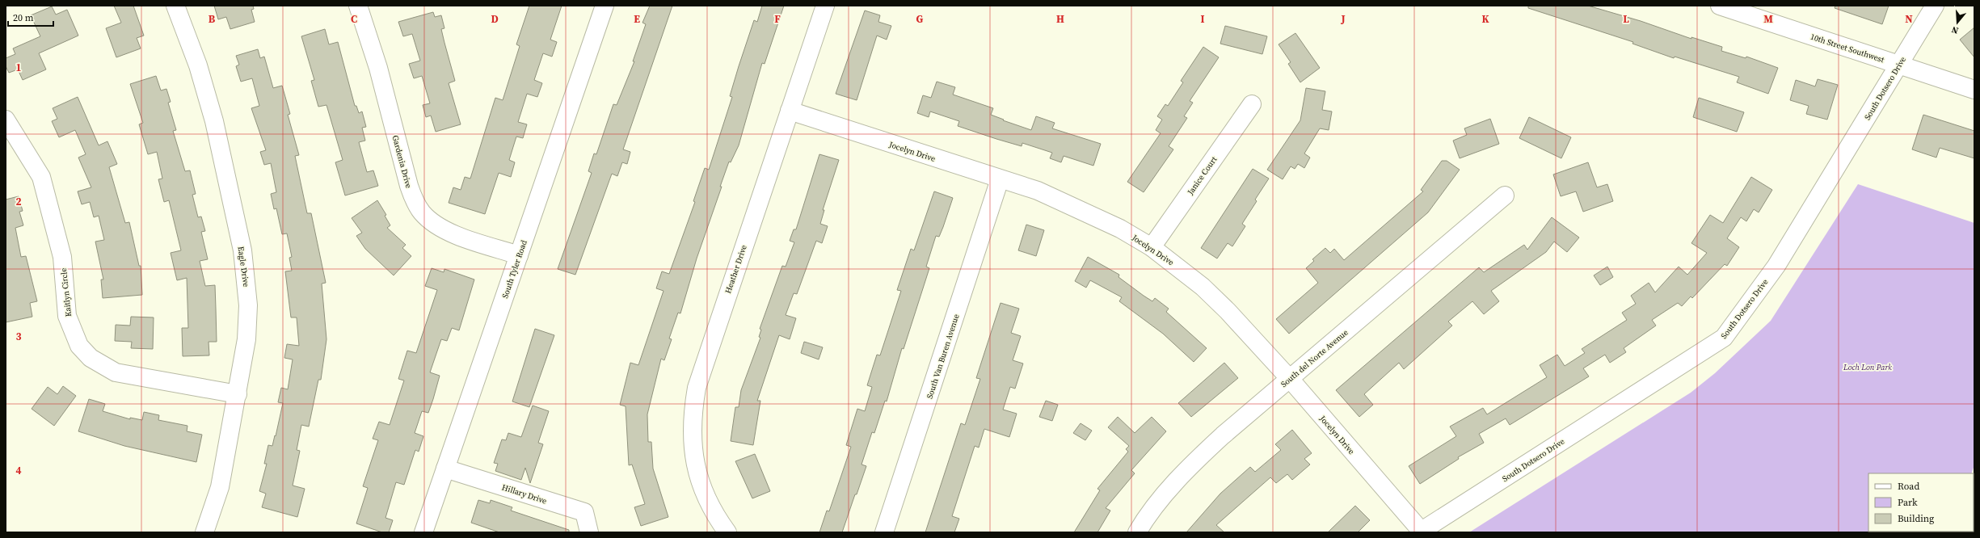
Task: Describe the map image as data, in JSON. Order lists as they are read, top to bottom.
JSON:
{
  "streets": {
    "street": [
      "10th Street Southwest",
      "South Dotsero Drive",
      "Jocelyn Drive",
      "Gardenia Drive",
      "Janice Court",
      "Eagle Drive",
      "South Tyler Road",
      "Heather Drive",
      "Kaitlyn Circle",
      "South Van Buren Avenue",
      "South del Norte Avenue",
      "Hillary Drive"
    ]
  },
  "crossings": [
    ["10th Street Southwest", "South Dotsero Drive"],
    ["South Dotsero Drive", "Jocelyn Drive"],
    ["Jocelyn Drive", "Janice Court"],
    ["Jocelyn Drive", "Heather Drive"],
    ["Jocelyn Drive", "South Van Buren Avenue"],
    ["Jocelyn Drive", "South del Norte Avenue"],
    ["Gardenia Drive", "South Tyler Road"],
    ["Eagle Drive", "Kaitlyn Circle"],
    ["South Tyler Road", "Hillary Drive"]
  ],
  "parks": ["Loch Lon Park"],
  "legend": ["Road", "Park", "Building"],
  "scale_bar": "20 m",
  "north": "bottom",
  "grid": {
    "columns": [
      "B",
      "C",
      "D",
      "E",
      "F",
      "G",
      "H",
      "I",
      "J",
      "K",
      "L",
      "M",
      "N"
    ],
    "rows": [
      "1",
      "2",
      "3",
      "4"
    ]
  }
}
